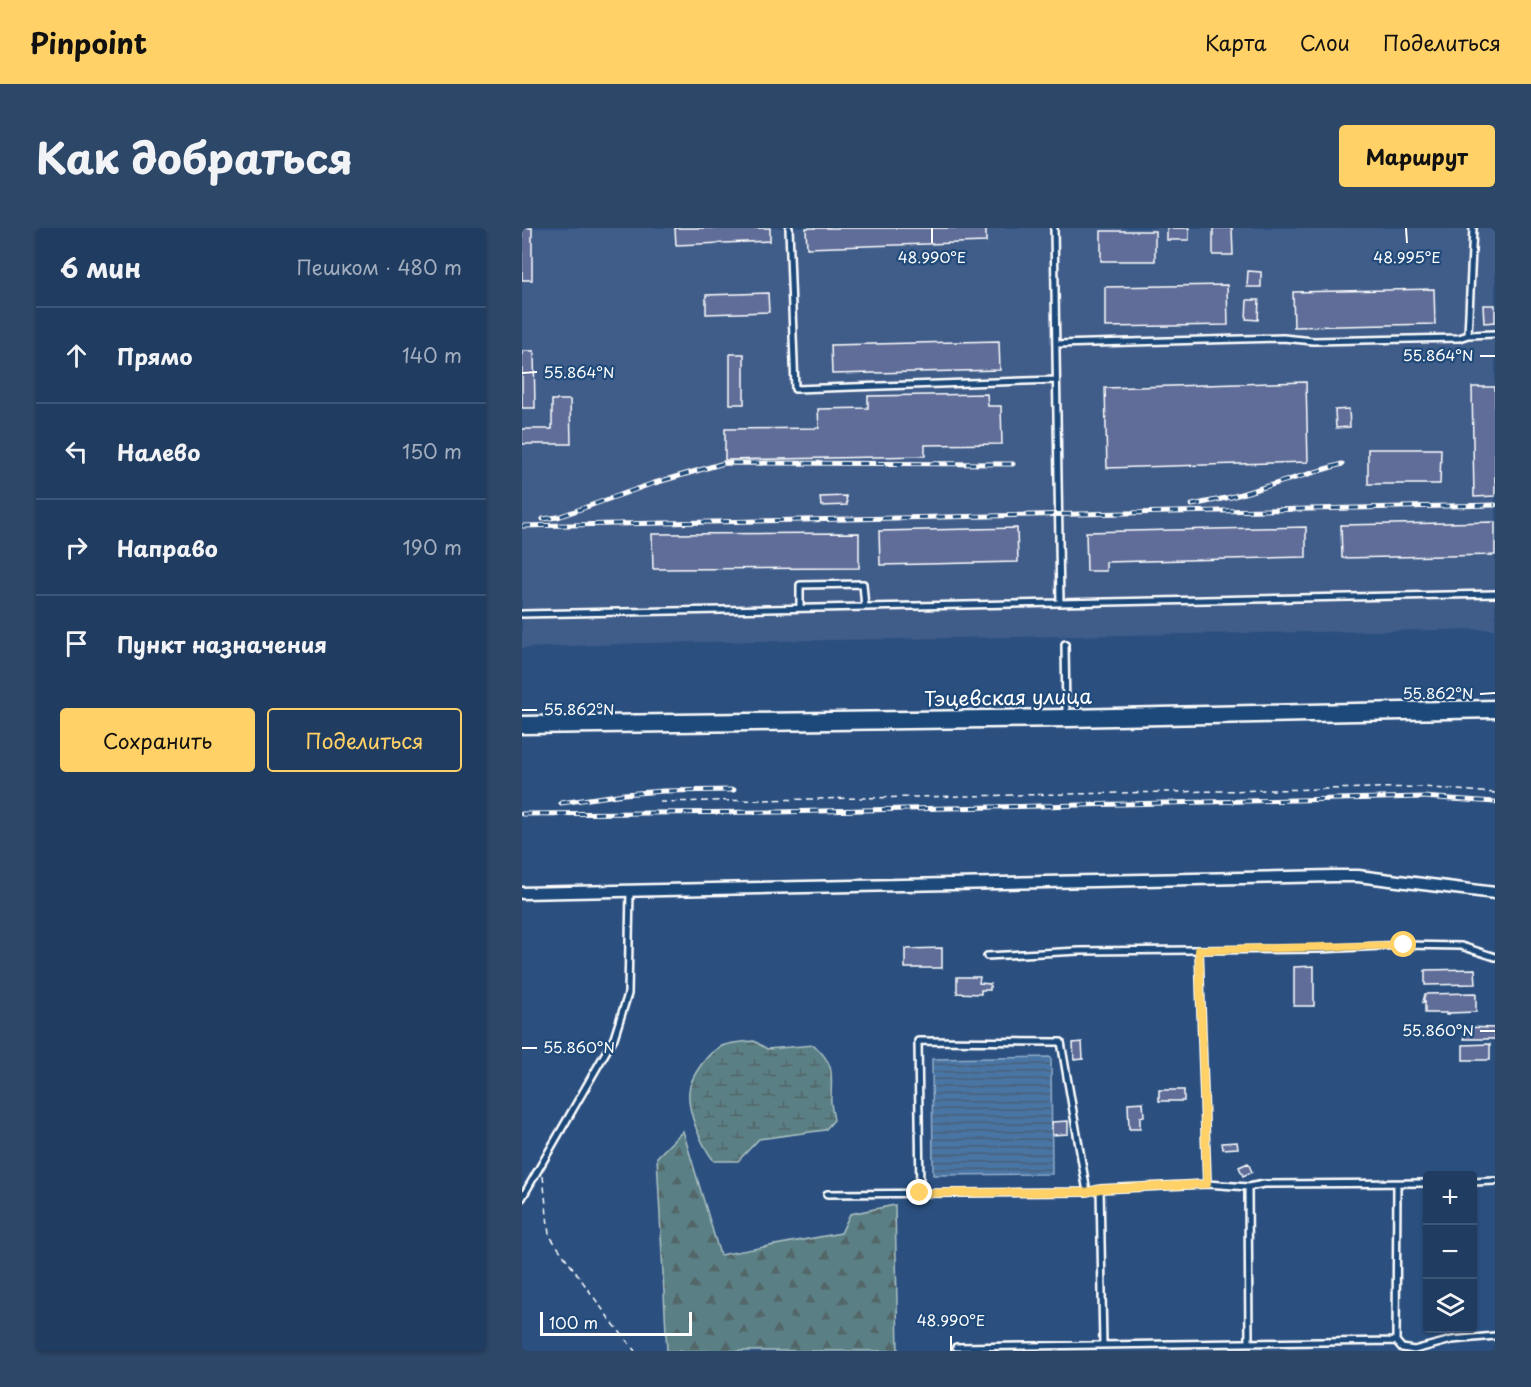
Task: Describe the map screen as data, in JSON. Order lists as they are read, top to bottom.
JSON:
{
  "streets": {
    "street": ["Тэцевская улица"]
  },
  "scale_bar": "100 m",
  "page": {
    "header": "Pinpoint",
    "nav": ["Карта", "Слои", "Поделиться"],
    "title": "Как добраться",
    "buttons": [
      "Маршрут",
      ["Сохранить", "Поделиться"]
    ],
    "heading": ["6 мин", "Пешком · 480 m"],
    "list": [
      ["Прямо", "140 m"],
      ["Налево", "150 m"],
      ["Направо", "190 m"],
      "Пункт назначения"
    ],
    "map_buttons": ["+", "−"],
    "scale": "100 m"
  },
  "coordinates": [
    "48.990°E",
    "48.995°E",
    "55.864°N",
    "55.862°N",
    "55.860°N"
  ]
}
